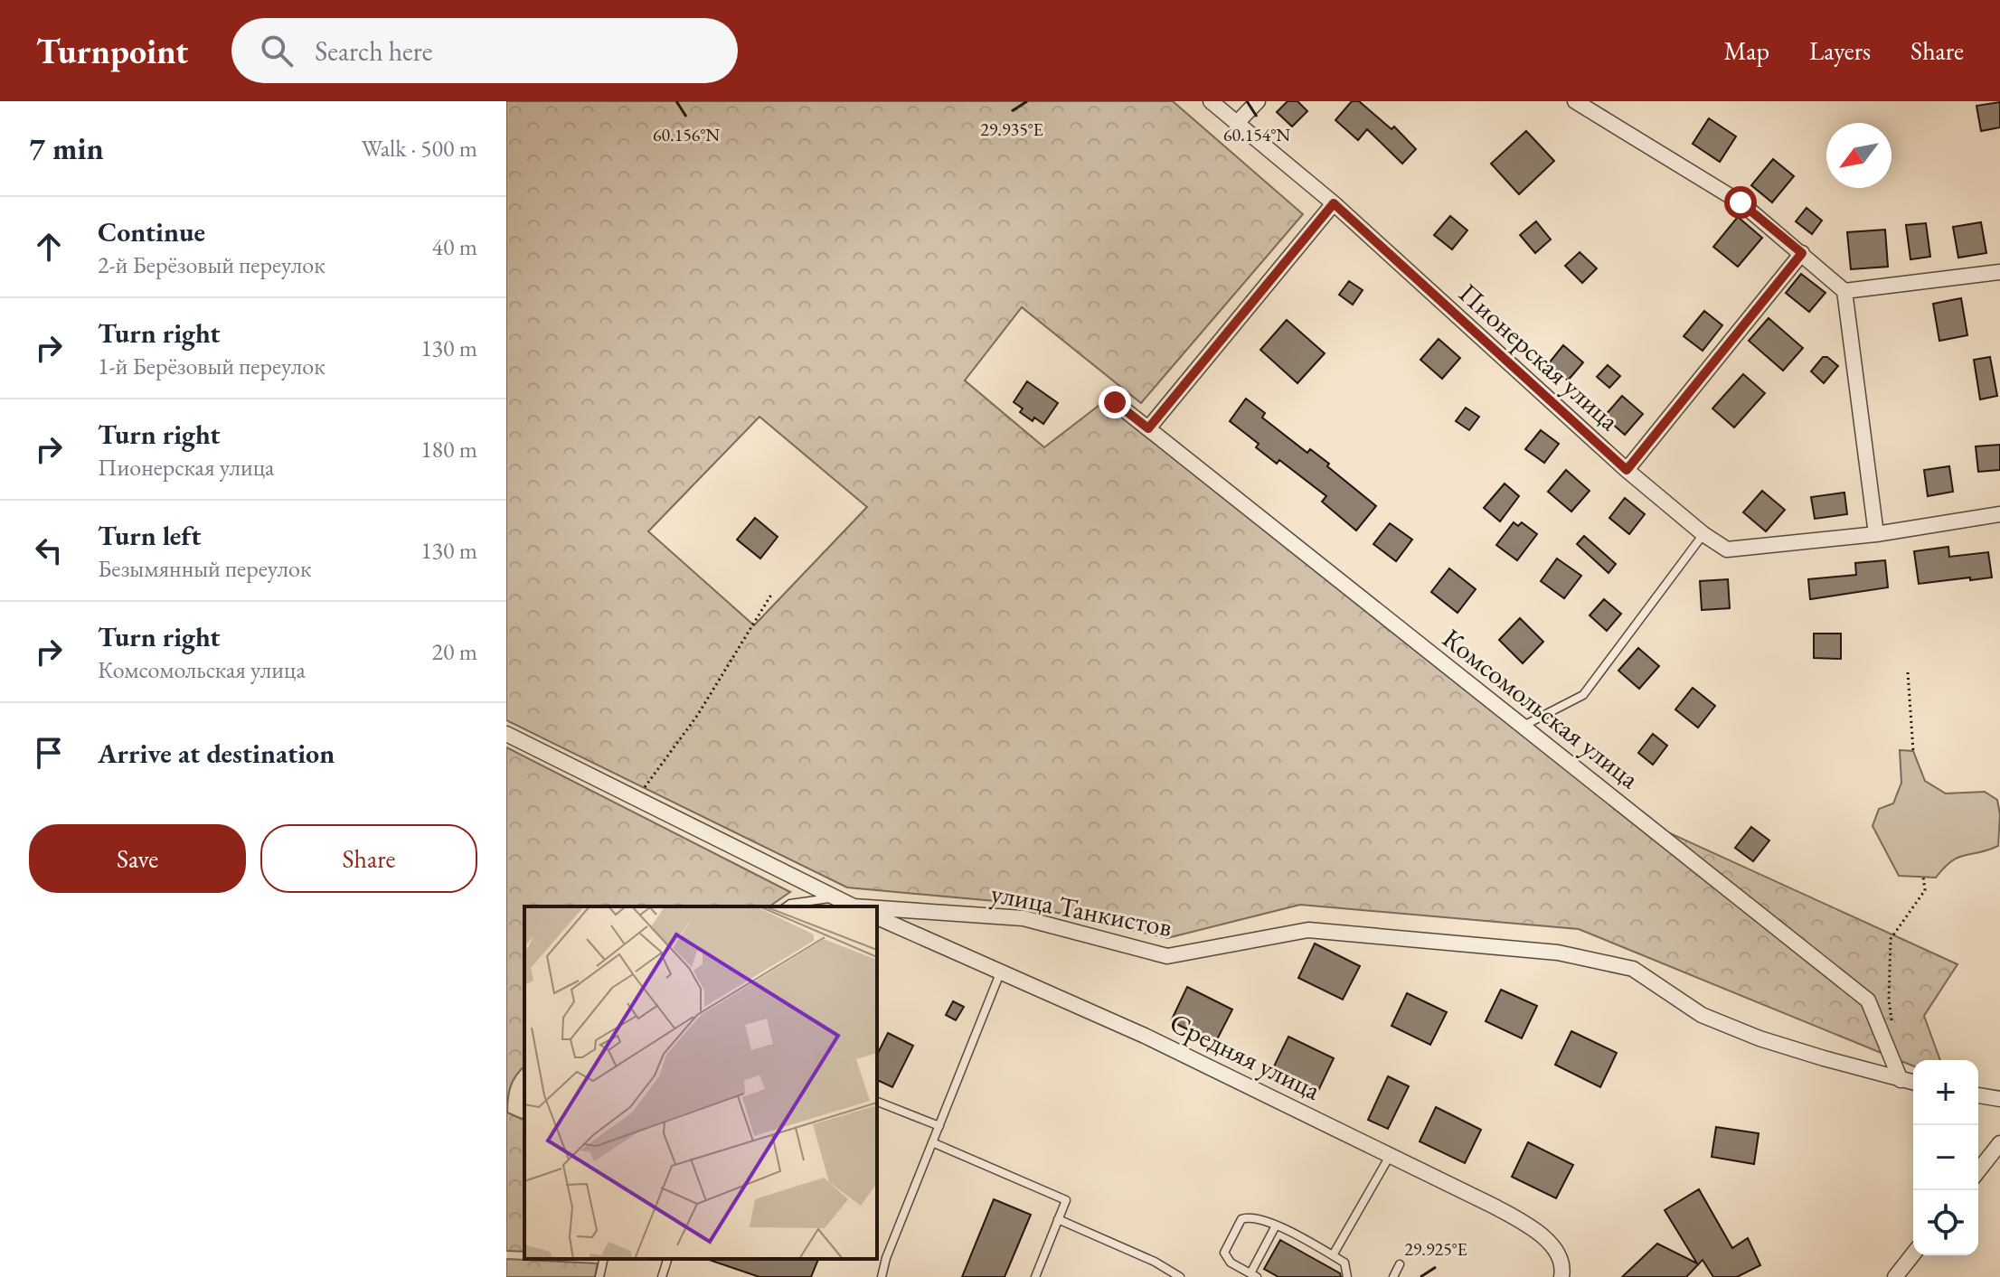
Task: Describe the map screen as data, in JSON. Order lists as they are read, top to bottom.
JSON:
{
  "streets": {
    "street": [
      "Пионерская улица",
      "Комсомольская улица",
      "улица Танкистов",
      "Средняя улица"
    ]
  },
  "crossings": [
    ["Комсомольская улица", "улица Танкистов"]
  ],
  "north": "bottom left",
  "page": {
    "header": "Turnpoint",
    "search": "Search here",
    "nav": ["Map", "Layers", "Share"],
    "heading": ["7 min", "Walk · 500 m"],
    "list": [
      ["Continue", "2-й Берёзовый переулок", "40 m"],
      ["Turn right", "1-й Берёзовый переулок", "130 m"],
      ["Turn right", "Пионерская улица", "180 m"],
      ["Turn left", "Безымянный переулок", "130 m"],
      ["Turn right", "Комсомольская улица", "20 m"],
      "Arrive at destination"
    ],
    "buttons": ["Save", "Share"],
    "map_buttons": ["+", "−"]
  },
  "coordinates": [
    "29.935°E",
    "60.156°N",
    "60.154°N",
    "29.925°E"
  ]
}
